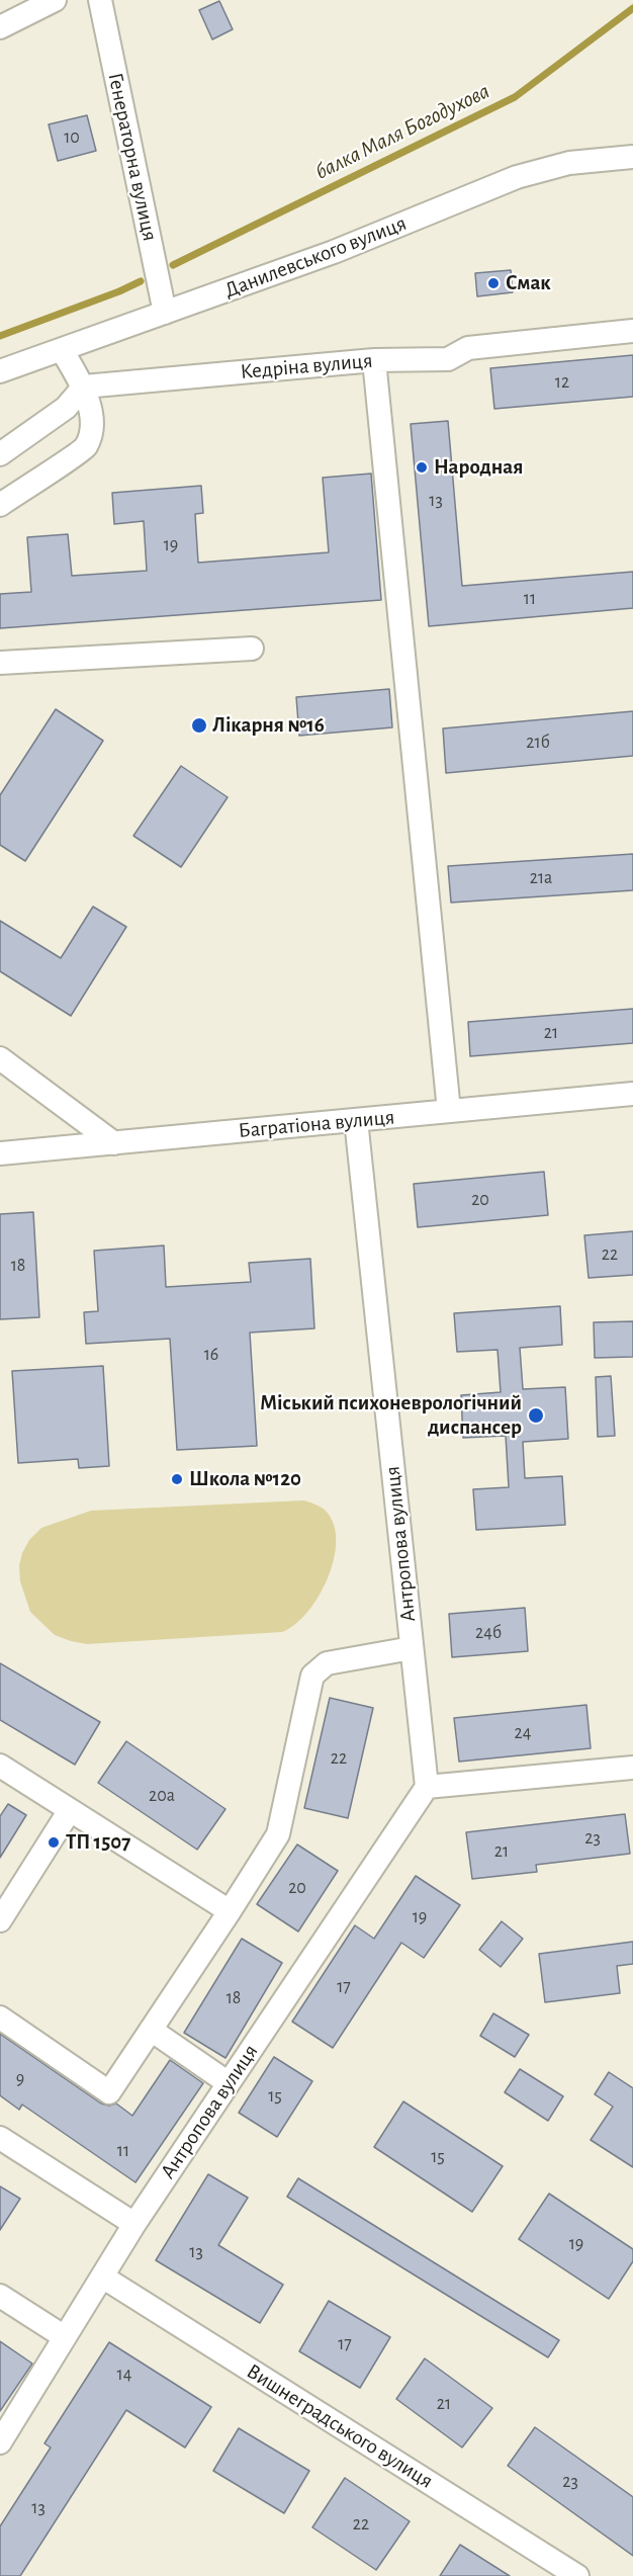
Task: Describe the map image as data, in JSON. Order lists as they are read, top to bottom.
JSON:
{
  "streets": {
    "street": [
      "Генераторна вулиця",
      "Данилевського вулиця",
      "Кедріна вулиця",
      "Багратіона вулиця",
      "Антропова вулиця",
      "Вишнеградського вулиця"
    ]
  },
  "crossings": [
    ["Генераторна вулиця", "Данилевського вулиця"],
    ["Багратіона вулиця", "Антропова вулиця"],
    ["Антропова вулиця", "Вишнеградського вулиця"]
  ],
  "water": ["балка Маля Богодухова"],
  "places": [
    "Смак",
    "Народная",
    "Лікарня №16",
    "Міський психоневрологічний диспансер",
    "Школа №120",
    "ТП 1507"
  ],
  "house_numbers": [
    "10",
    "12",
    "13",
    "19",
    "11",
    "21б",
    "21а",
    "21",
    "20",
    "22",
    "18",
    "16",
    "24б",
    "24",
    "22",
    "20а",
    "23",
    "21",
    "20",
    "19",
    "17",
    "18",
    "9",
    "15",
    "11",
    "15",
    "19",
    "13",
    "17",
    "14",
    "21",
    "23",
    "13",
    "22"
  ]
}
